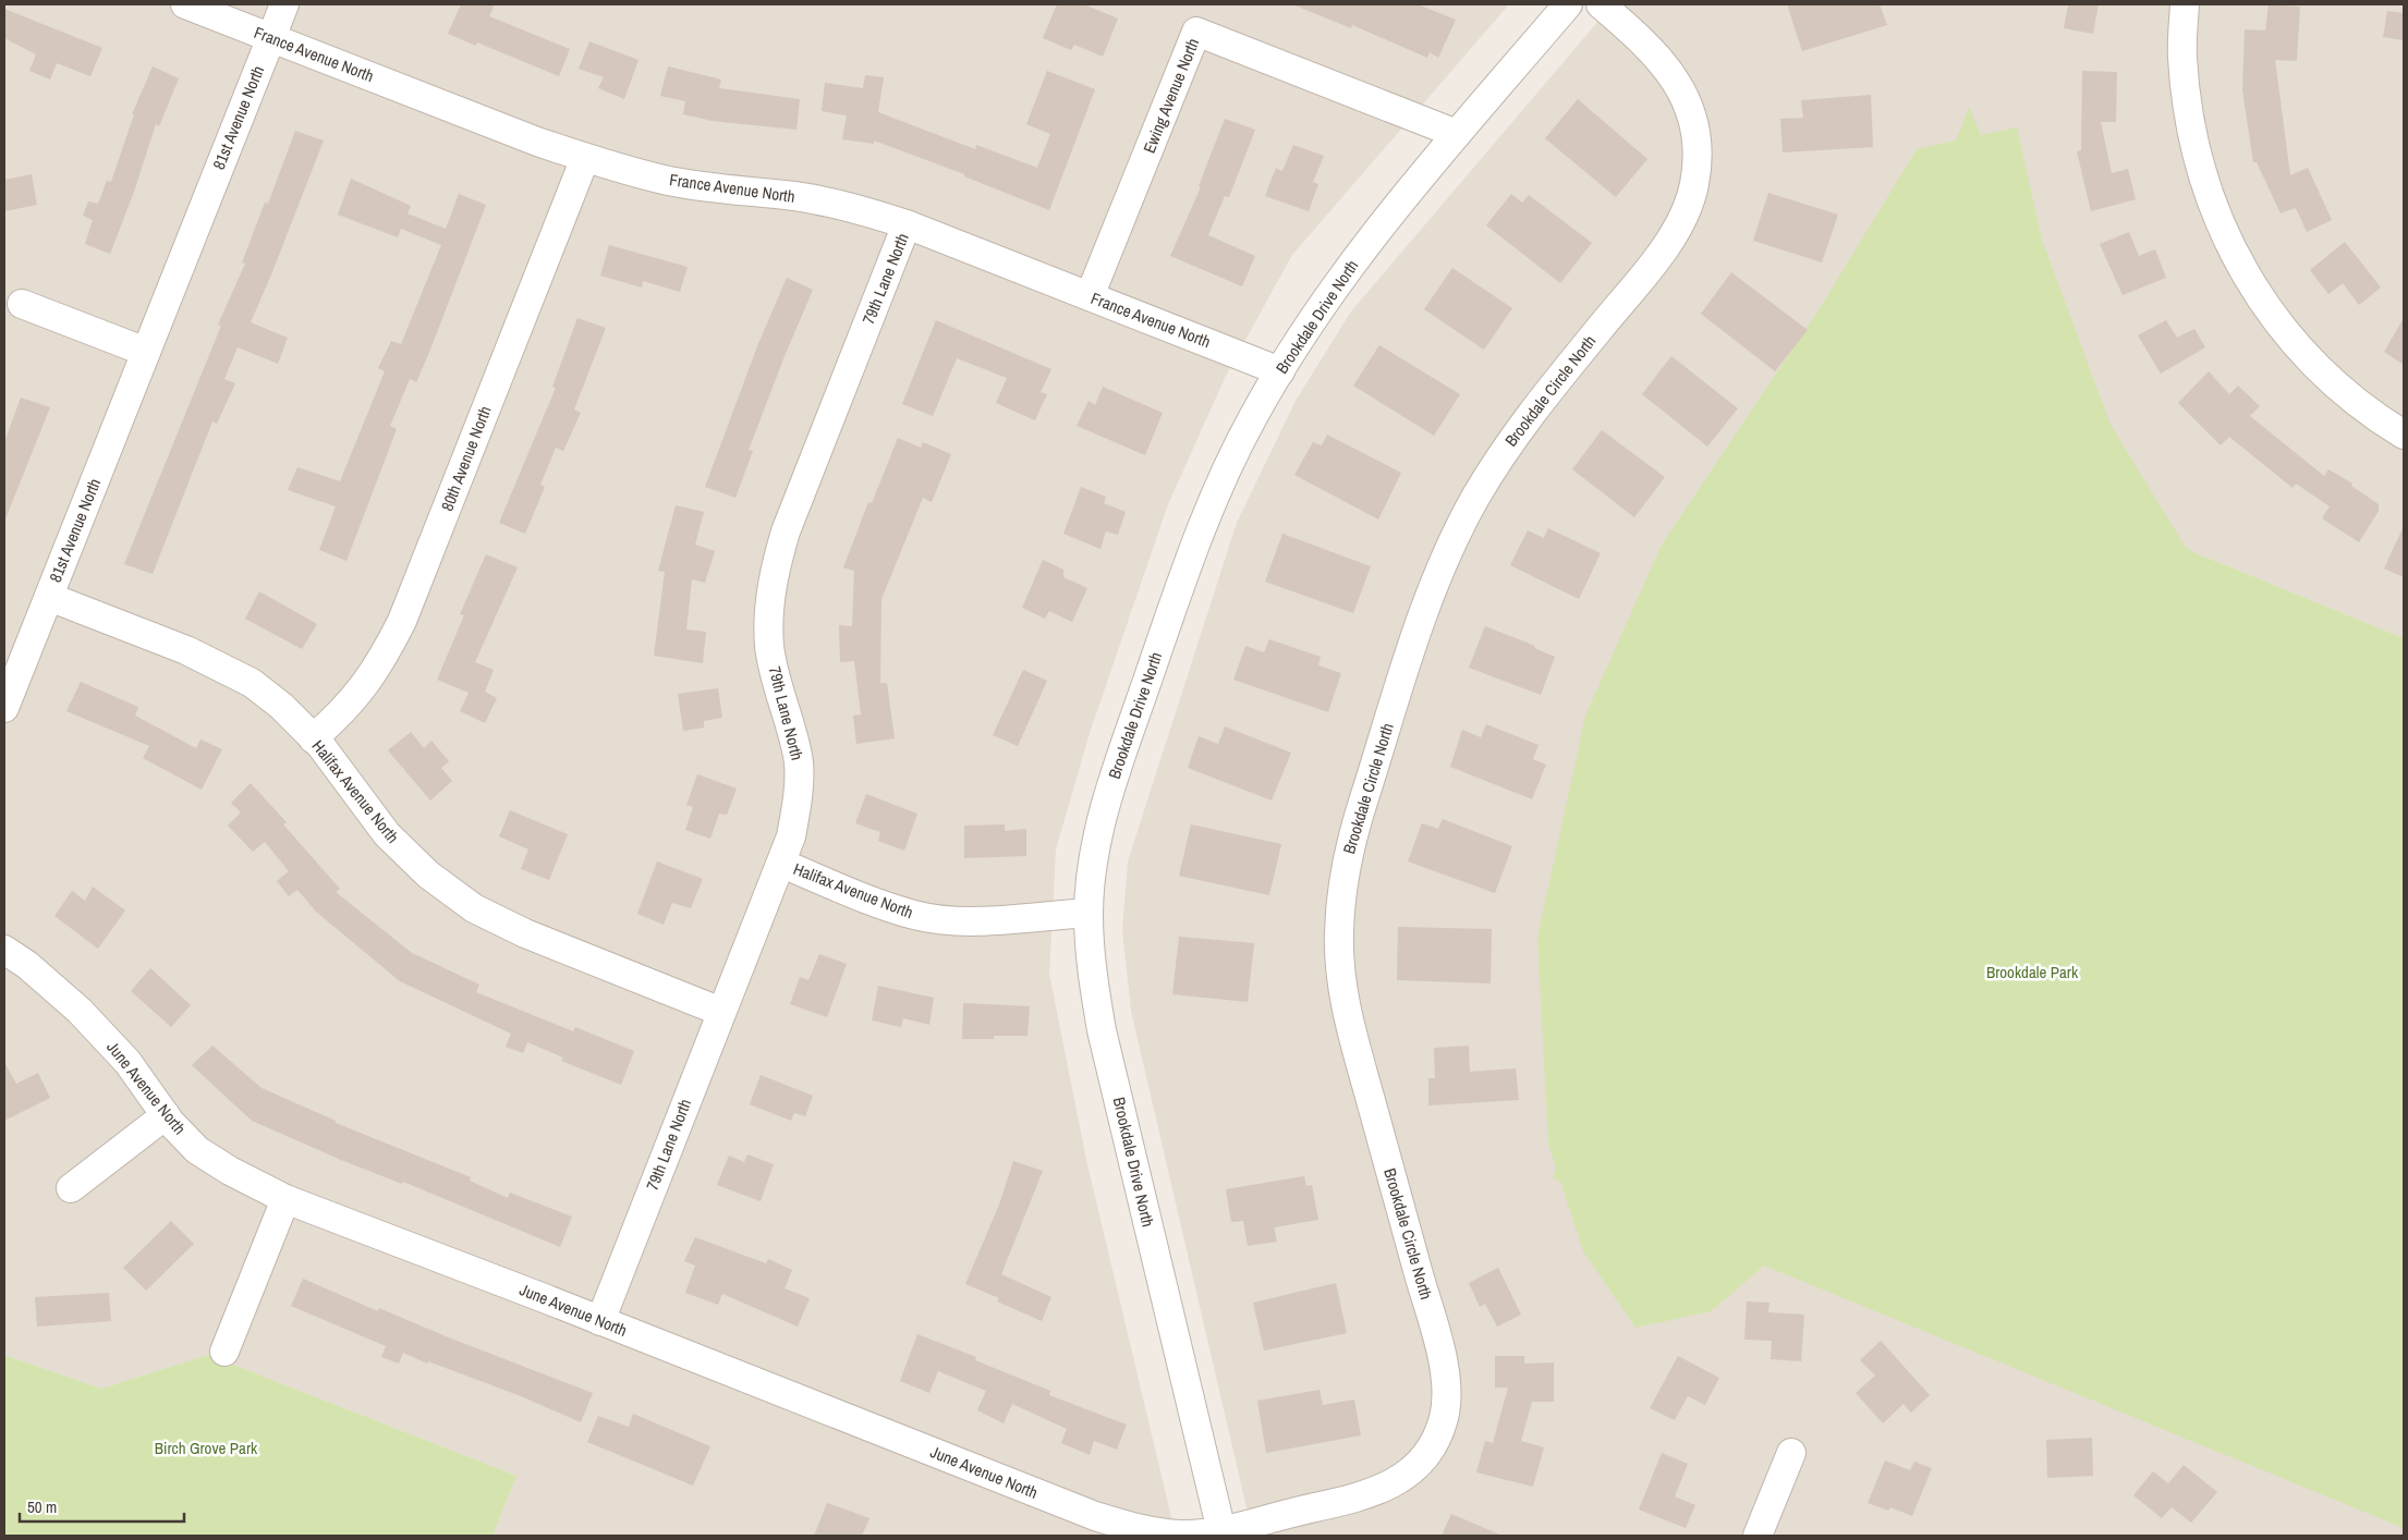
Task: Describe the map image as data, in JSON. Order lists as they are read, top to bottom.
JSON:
{
  "streets": {
    "street": [
      "France Avenue North",
      "Ewing Avenue North",
      "81st Avenue North",
      "79th Lane North",
      "Brookdale Drive North",
      "Brookdale Circle North",
      "80th Avenue North",
      "Halifax Avenue North",
      "June Avenue North"
    ]
  },
  "crossings": [
    ["France Avenue North", "Ewing Avenue North"],
    ["France Avenue North", "81st Avenue North"],
    ["France Avenue North", "79th Lane North"],
    ["France Avenue North", "Brookdale Drive North"],
    ["France Avenue North", "80th Avenue North"],
    ["Ewing Avenue North", "Brookdale Drive North"],
    ["81st Avenue North", "Halifax Avenue North"],
    ["79th Lane North", "Halifax Avenue North"],
    ["79th Lane North", "June Avenue North"],
    ["Brookdale Drive North", "Brookdale Circle North"],
    ["Brookdale Drive North", "Halifax Avenue North"],
    ["Brookdale Drive North", "June Avenue North"],
    ["Brookdale Circle North", "June Avenue North"],
    ["80th Avenue North", "Halifax Avenue North"]
  ],
  "parks": ["Brookdale Park", "Birch Grove Park"],
  "scale_bar": "50 m"
}
